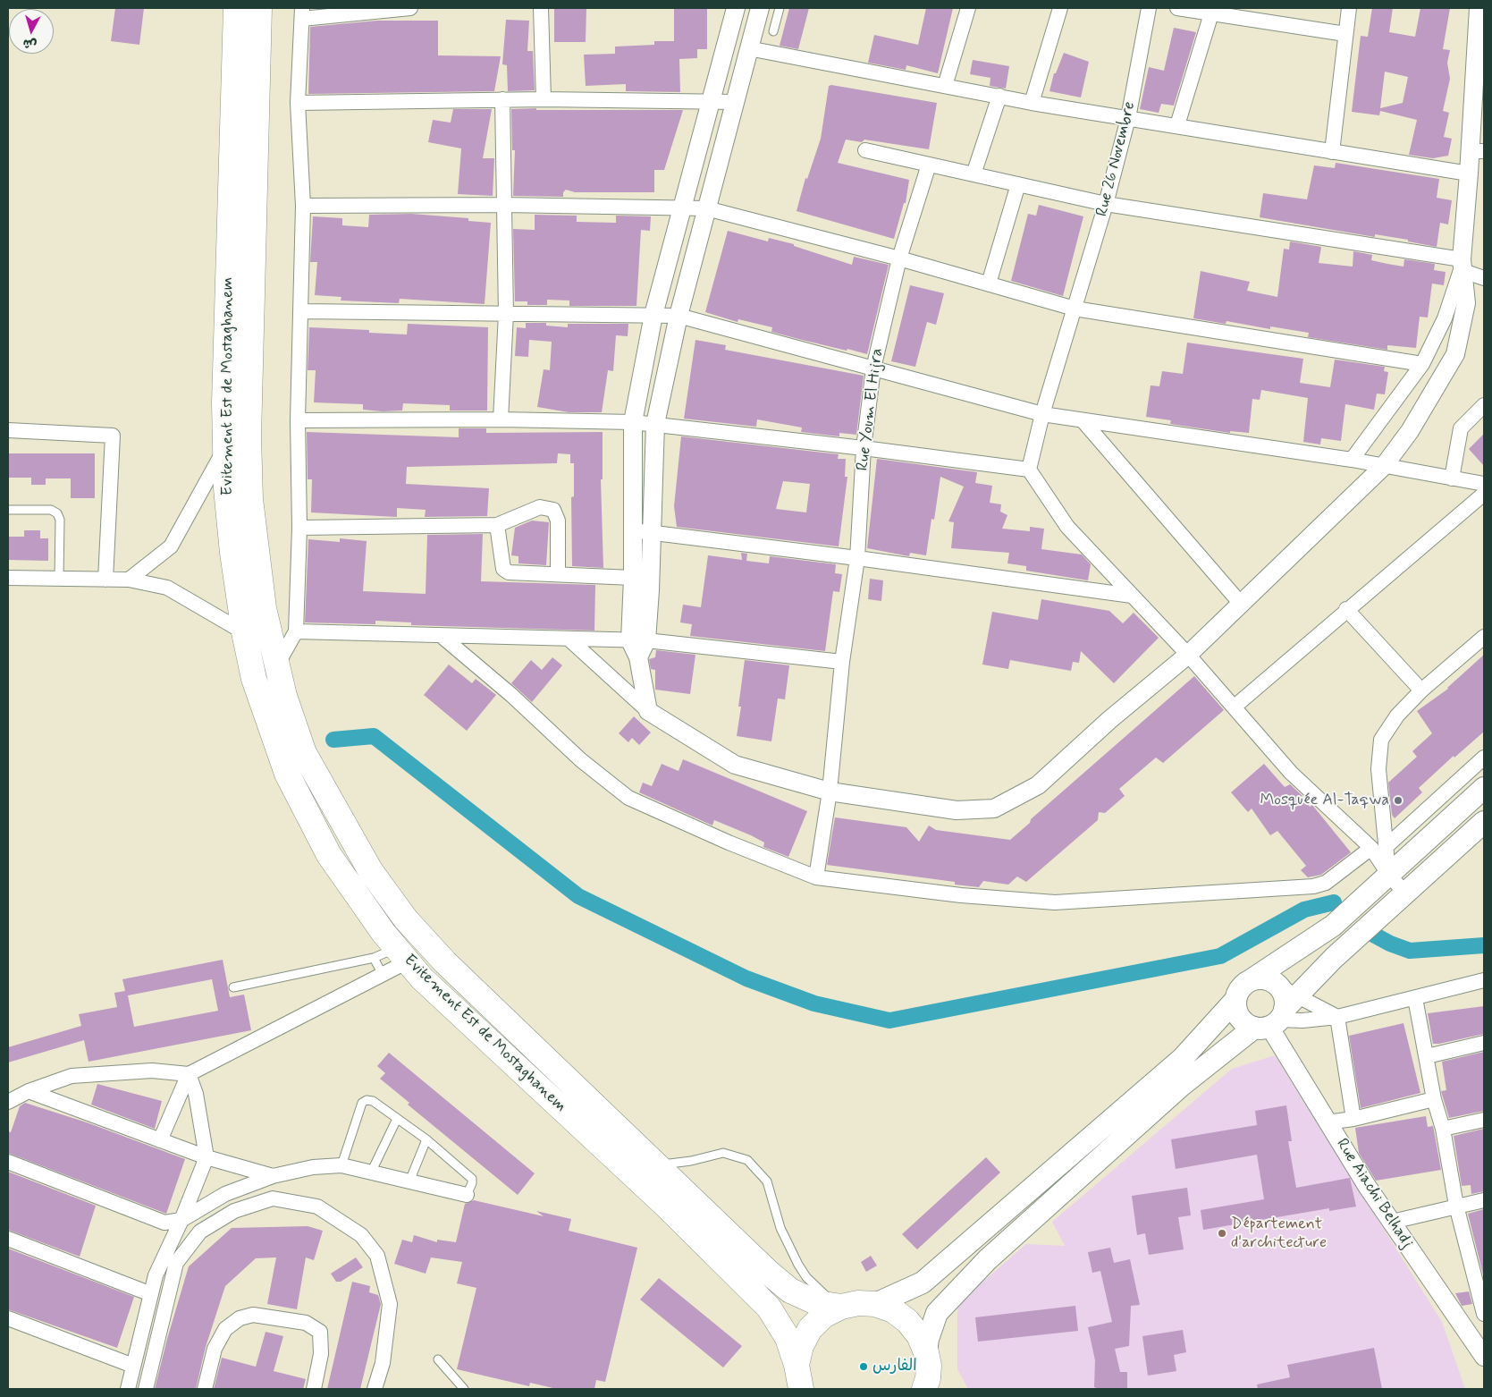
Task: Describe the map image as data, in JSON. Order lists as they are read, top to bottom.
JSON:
{
  "streets": {
    "highway": ["Evitement Est de Mostaghanem"],
    "street": ["Rue 26 Novembre", "Rue Youm El Hijra", "Rue Aiachi Belhadj"]
  },
  "places": ["Mosquée Al-Taqwa", "Département d'architecture", "الفارس"],
  "north": "bottom"
}
